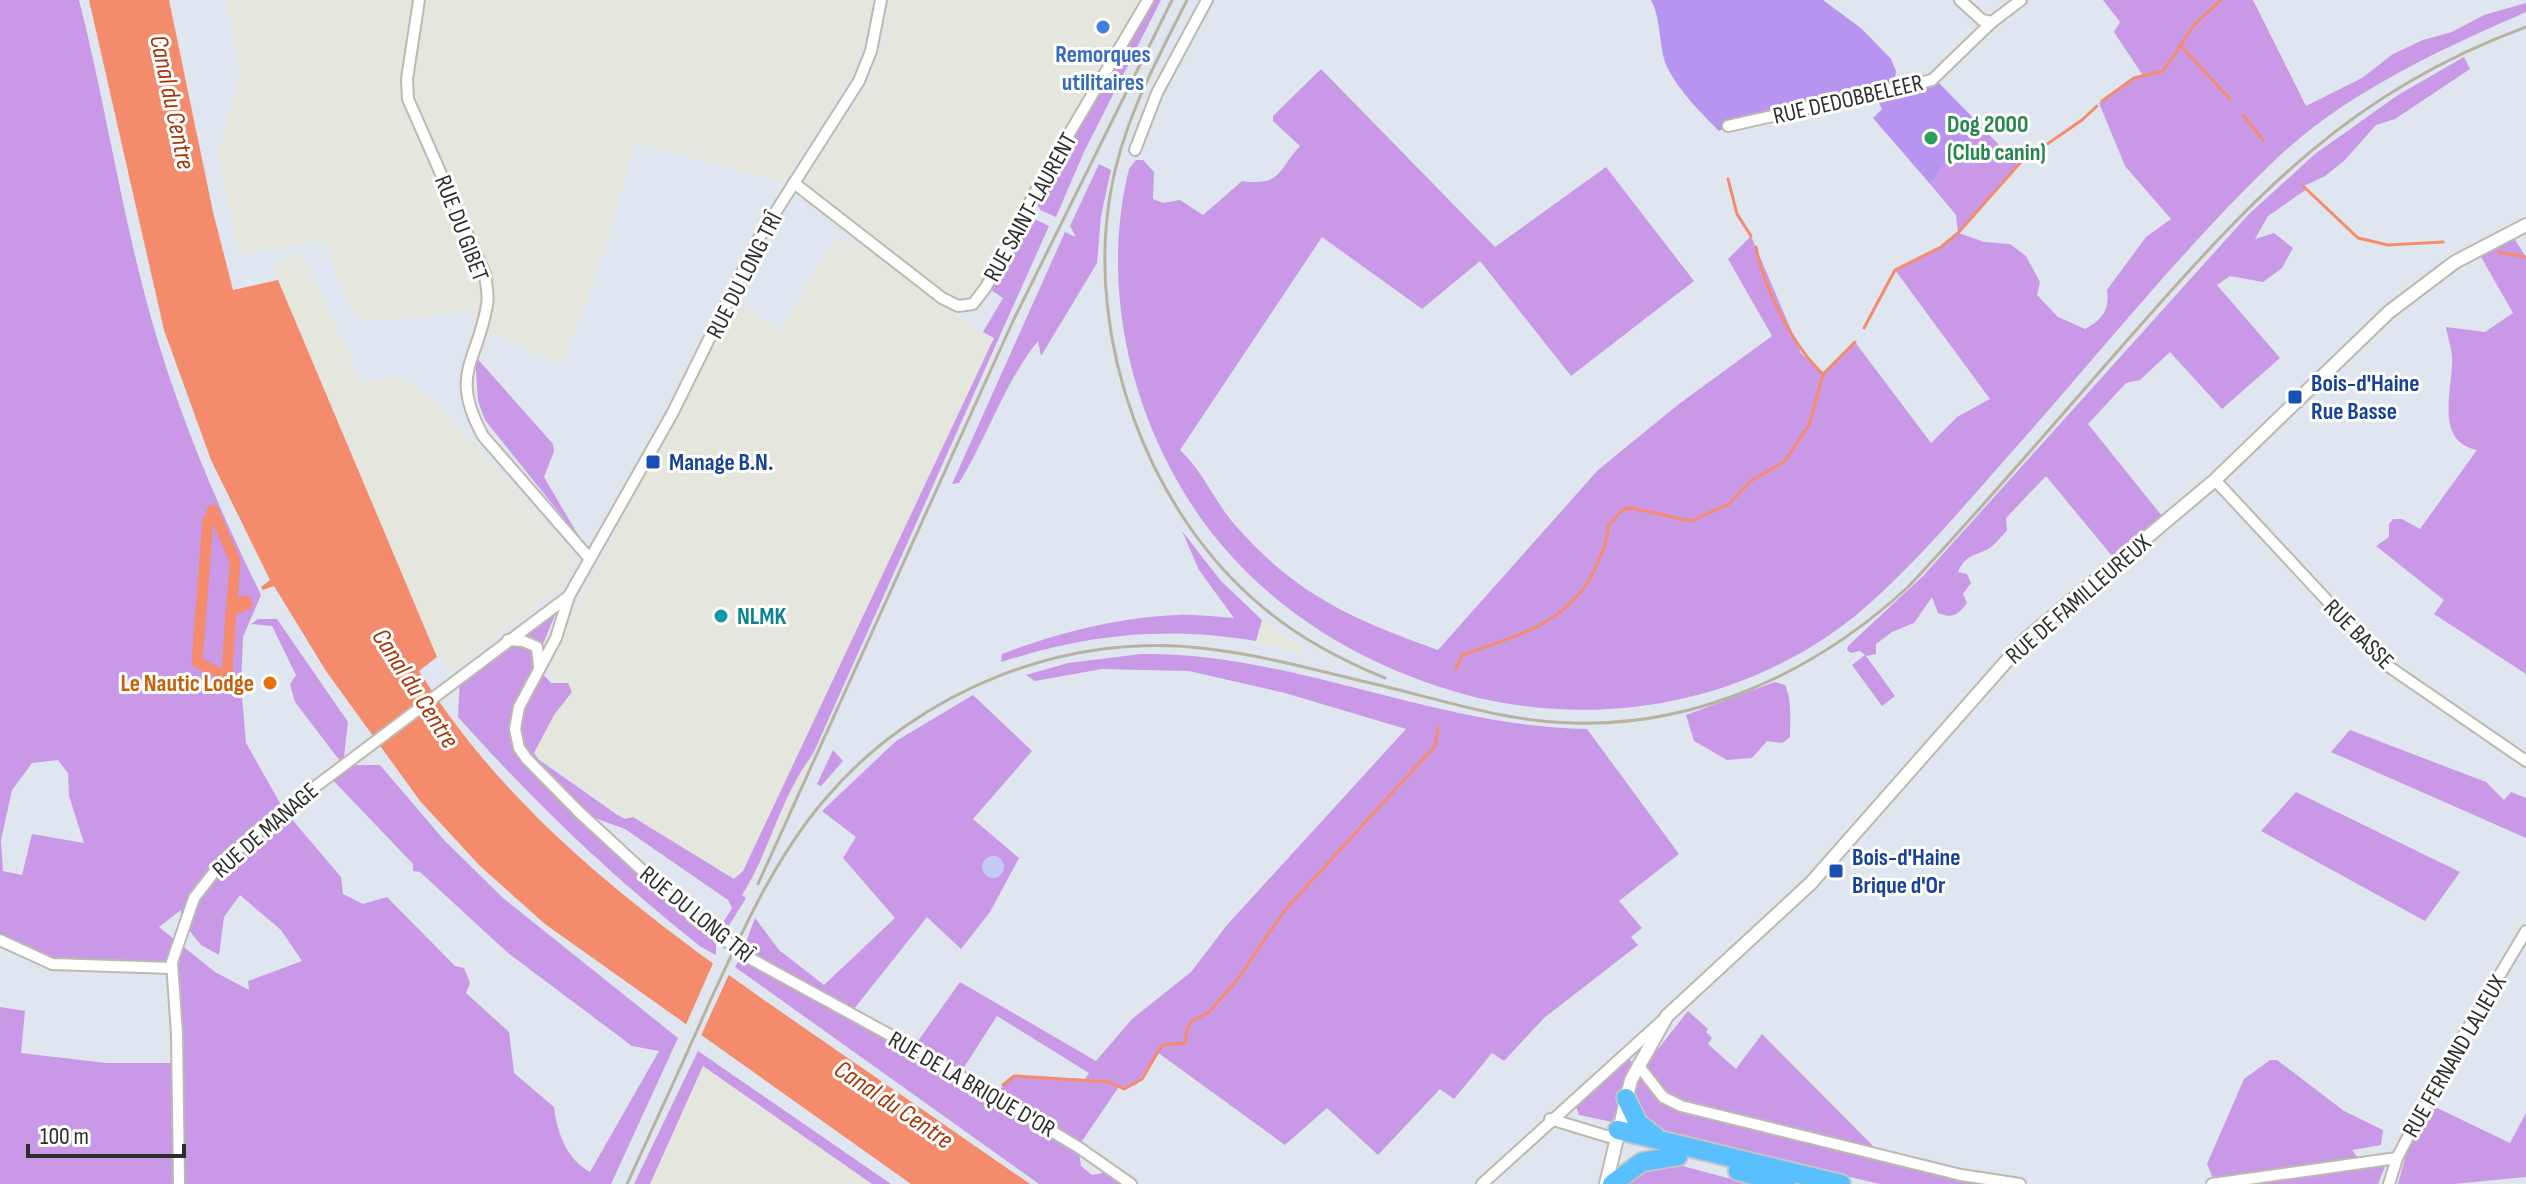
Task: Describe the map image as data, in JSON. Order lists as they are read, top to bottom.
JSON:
{
  "streets": {
    "street": [
      "RUE DEDOBBELEER",
      "RUE SAINT-LAURENT",
      "RUE DU GIBET",
      "RUE DU LONG TRÎ",
      "RUE DE FAMILLEUREUX",
      "RUE BASSE",
      "RUE DE MANAGE",
      "RUE FERNAND LALIEUX",
      "RUE DE LA BRIQUE D'OR"
    ]
  },
  "crossings": [
    ["RUE SAINT-LAURENT", "RUE DU LONG TRÎ"],
    ["RUE DU GIBET", "RUE DU LONG TRÎ"],
    ["RUE DU LONG TRÎ", "RUE DE LA BRIQUE D'OR"],
    ["RUE DE FAMILLEUREUX", "RUE BASSE"]
  ],
  "water": ["Canal du Centre"],
  "places": {
    "other": [
      "Remorques utilitaires",
      "Dog 2000 (Club canin)",
      "NLMK",
      "Le Nautic Lodge"
    ],
    "transit": ["Bois-d'Haine Rue Basse", "Manage B.N.", "Bois-d'Haine Brique d'Or"]
  },
  "scale_bar": "100 m"
}
